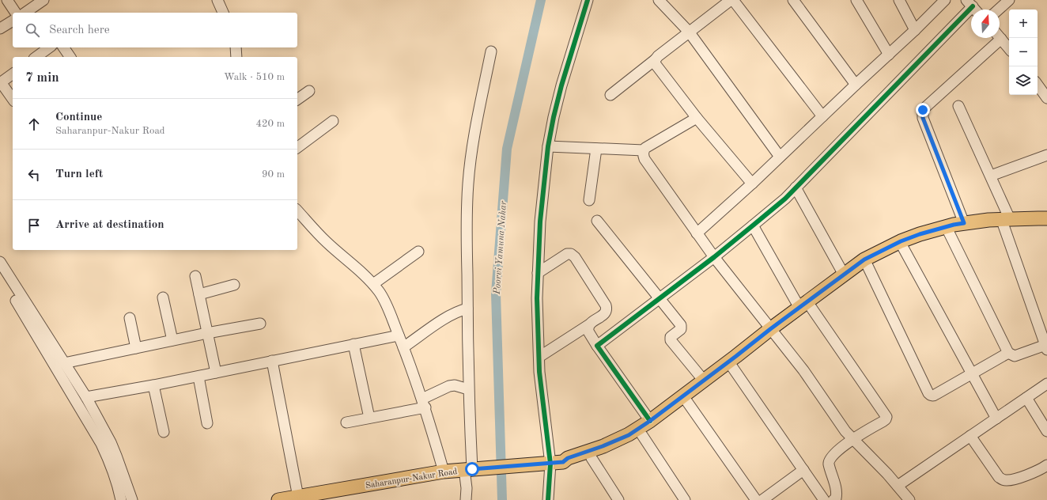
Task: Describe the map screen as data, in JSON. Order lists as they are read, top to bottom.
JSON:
{
  "streets": {
    "main road": ["Saharanpur-Nakur Road"]
  },
  "water": ["Poorvi Yamuna Nahar"],
  "north": "top",
  "page": {
    "map_buttons": ["+", "−"],
    "search": "Search here",
    "heading": ["7 min", "Walk · 510 m"],
    "list": [
      ["Continue", "Saharanpur-Nakur Road", "420 m"],
      ["Turn left", "90 m"],
      "Arrive at destination"
    ]
  }
}
